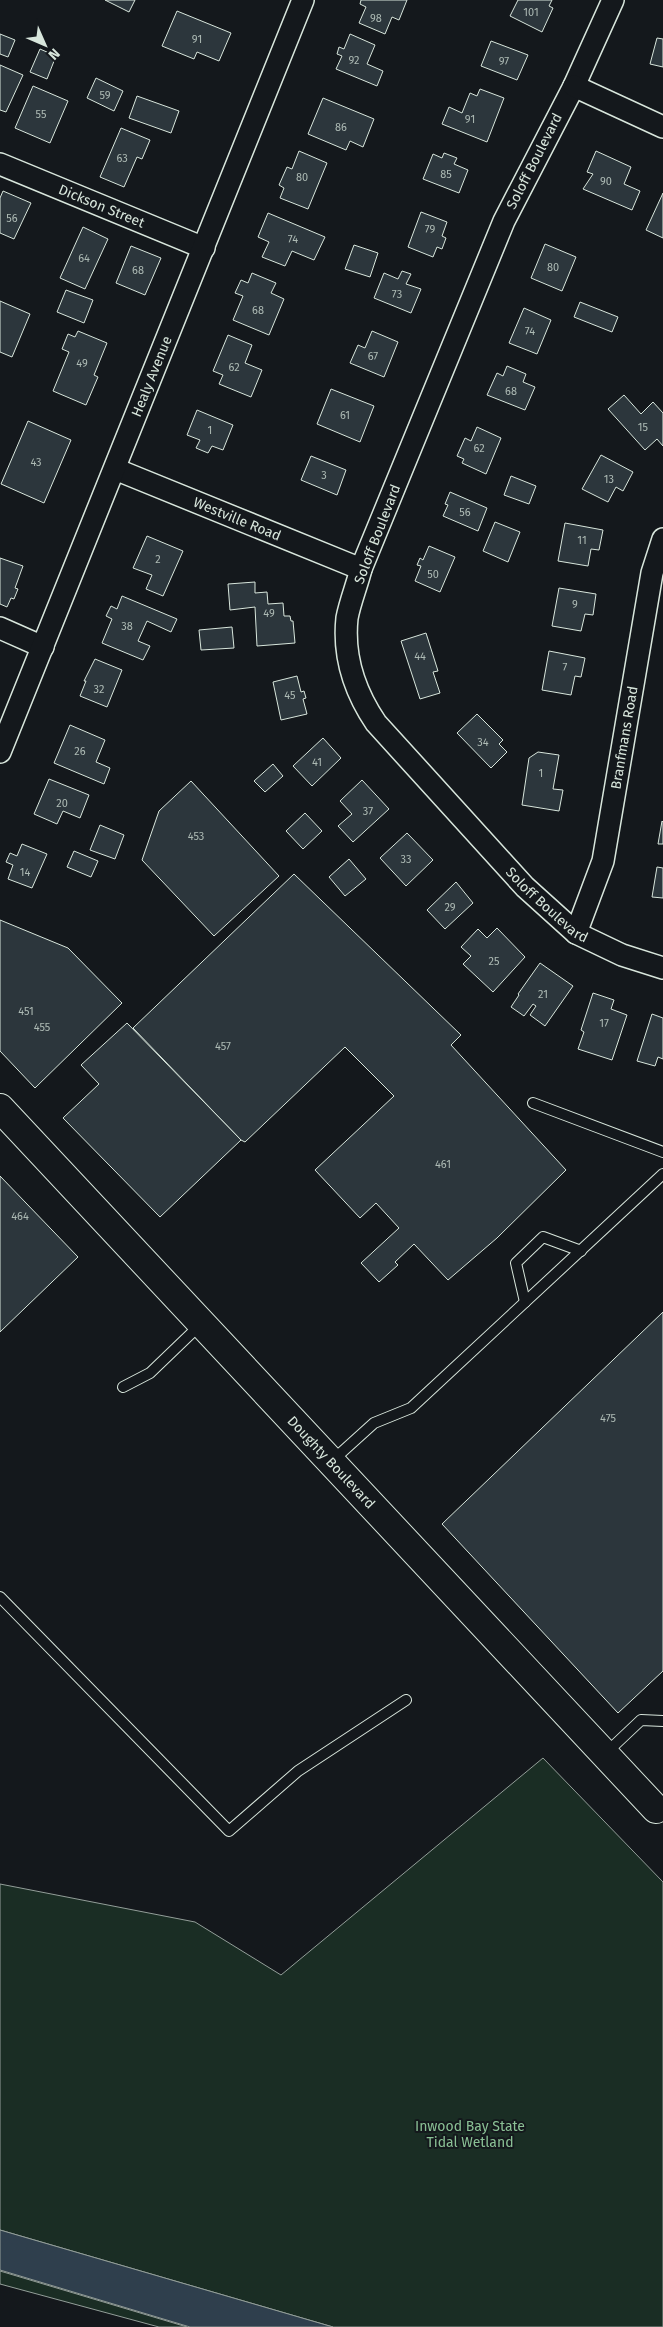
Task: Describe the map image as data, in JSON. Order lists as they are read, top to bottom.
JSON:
{
  "streets": {
    "main road": ["Doughty Boulevard"],
    "street": [
      "Soloff Boulevard",
      "Dickson Street",
      "Healy Avenue",
      "Westville Road",
      "Branfmans Road"
    ]
  },
  "crossings": [
    ["Soloff Boulevard", "Westville Road"],
    ["Soloff Boulevard", "Branfmans Road"],
    ["Dickson Street", "Healy Avenue"],
    ["Healy Avenue", "Westville Road"]
  ],
  "parks": ["Inwood Bay State Tidal Wetland"],
  "house_numbers": [
    "101",
    "98",
    "91",
    "92",
    "97",
    "59",
    "55",
    "91",
    "86",
    "63",
    "85",
    "80",
    "90",
    "56",
    "79",
    "74",
    "64",
    "80",
    "68",
    "73",
    "68",
    "74",
    "67",
    "49",
    "62",
    "68",
    "61",
    "15",
    "1",
    "62",
    "43",
    "3",
    "13",
    "56",
    "11",
    "2",
    "50",
    "9",
    "49",
    "38",
    "44",
    "7",
    "32",
    "45",
    "34",
    "26",
    "41",
    "1",
    "20",
    "37",
    "453",
    "33",
    "14",
    "29",
    "25",
    "21",
    "451",
    "17",
    "455",
    "457",
    "461",
    "464",
    "475"
  ],
  "north": "bottom right"
}
